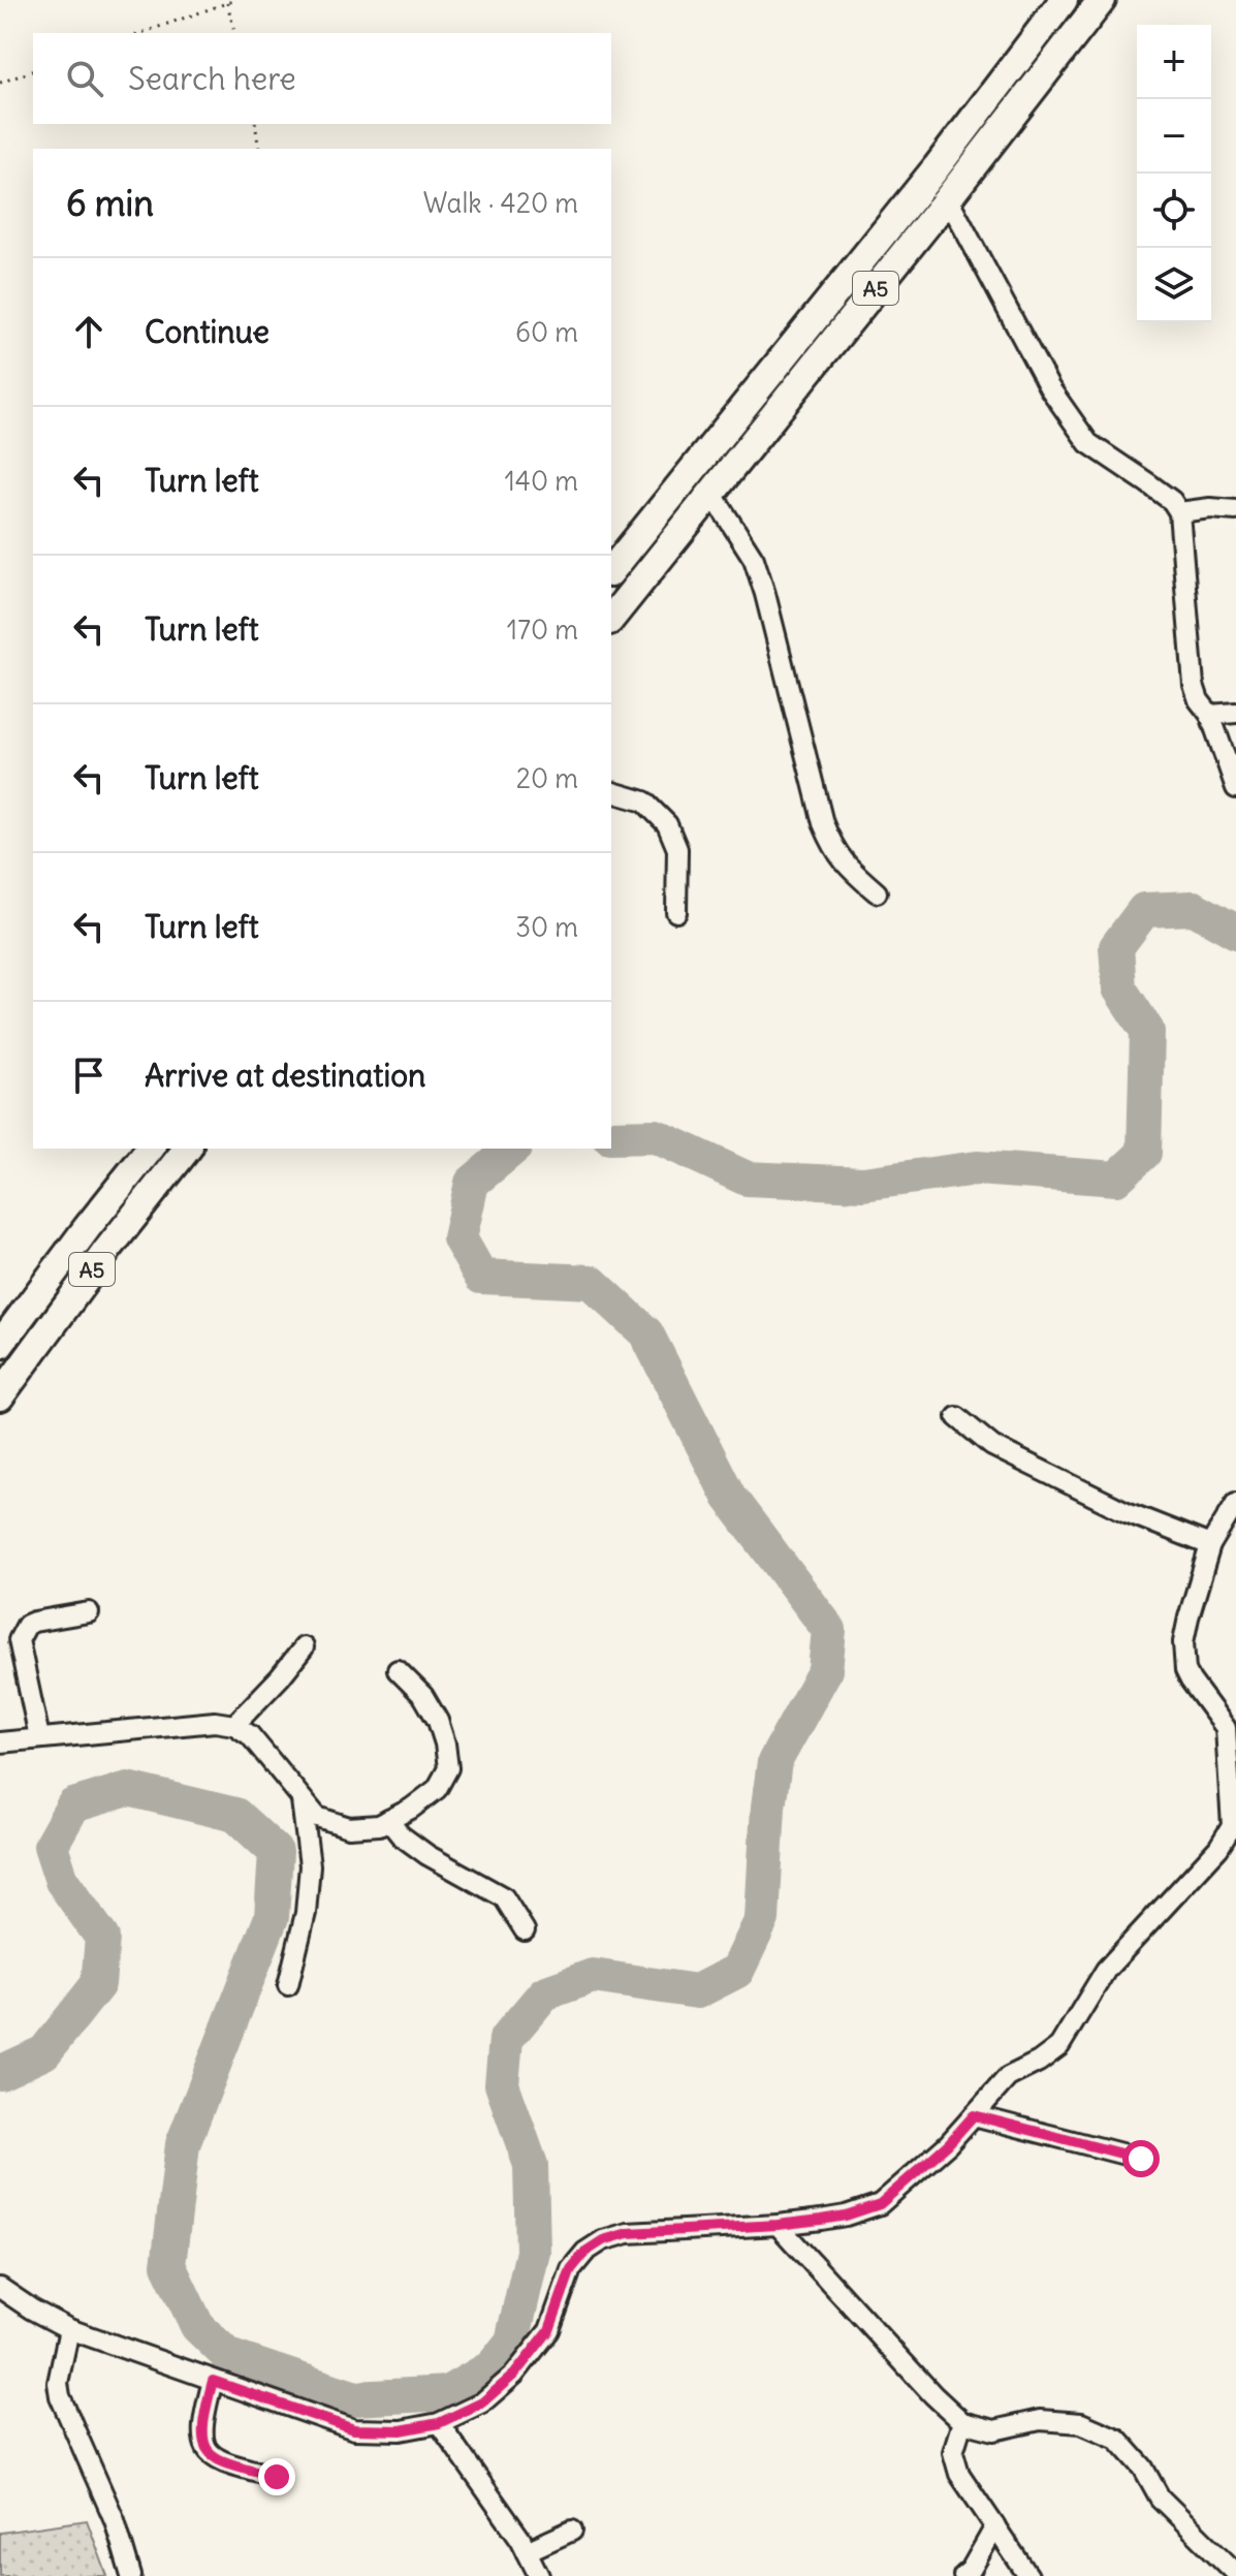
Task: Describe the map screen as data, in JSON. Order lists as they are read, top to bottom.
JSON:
{
  "streets": {
    "highway": ["A5"]
  },
  "page": {
    "map_buttons": ["+", "−"],
    "search": "Search here",
    "heading": ["6 min", "Walk · 420 m"],
    "list": [
      ["Continue", "60 m"],
      ["Turn left", "140 m"],
      ["Turn left", "170 m"],
      ["Turn left", "20 m"],
      ["Turn left", "30 m"],
      "Arrive at destination"
    ]
  }
}
